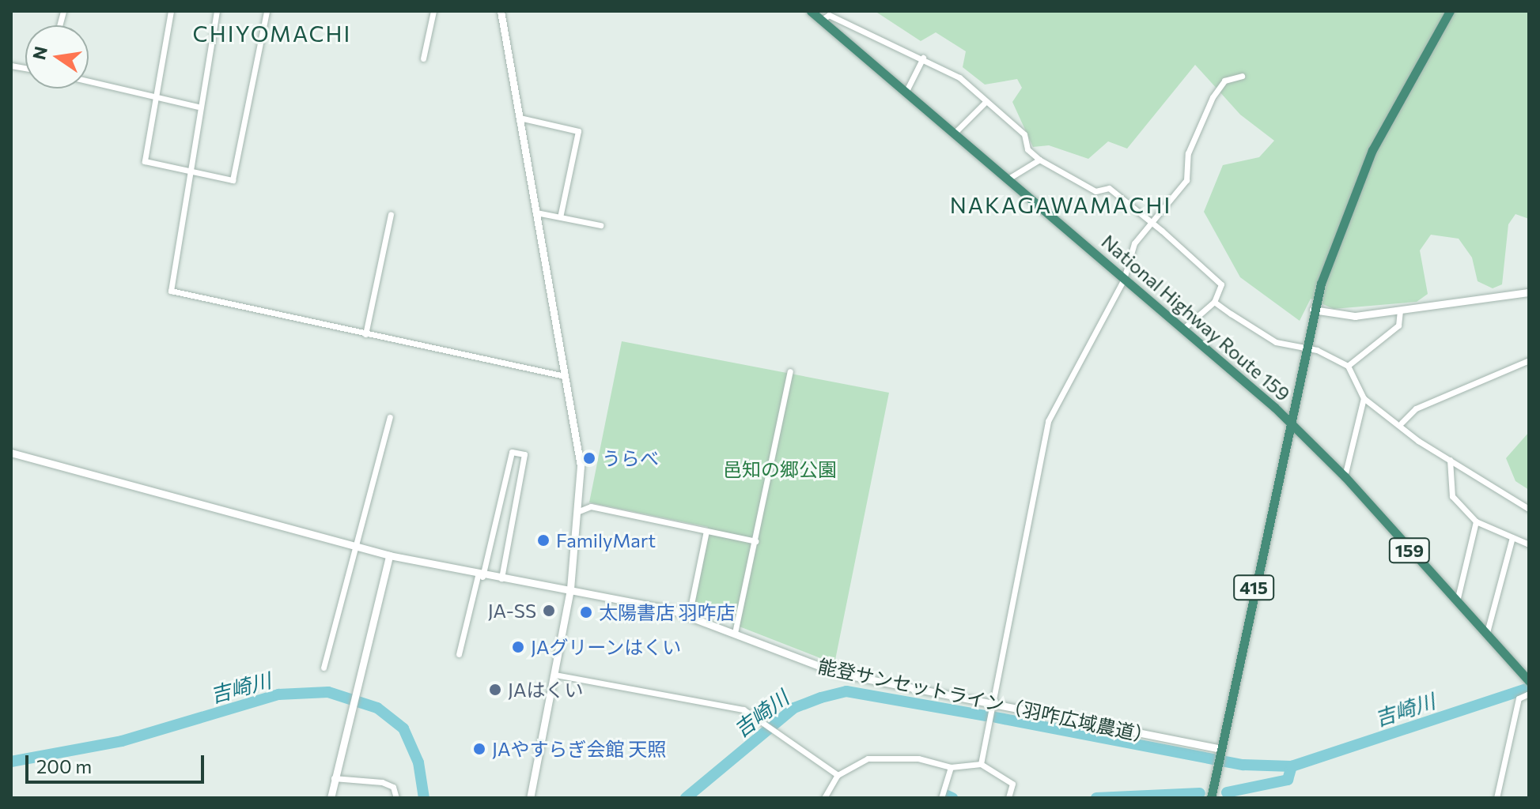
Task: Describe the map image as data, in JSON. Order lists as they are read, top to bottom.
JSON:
{
  "streets": {
    "highway": ["National Highway Route 159", "159", "415"],
    "street": ["能登サンセットライン（羽咋広域農道）"]
  },
  "crossings": [
    ["National Highway Route 159", "415"],
    ["415", "能登サンセットライン（羽咋広域農道）"]
  ],
  "districts": ["CHIYOMACHI", "NAKAGAWAMACHI"],
  "water": ["吉崎川"],
  "parks": ["邑知の郷公園"],
  "places": [
    "うらべ",
    "FamilyMart",
    "JA-SS",
    "太陽書店 羽咋店",
    "JAグリーンはくい",
    "JAはくい",
    "JAやすらぎ会館 天照"
  ],
  "scale_bar": "200 m",
  "north": "left"
}
